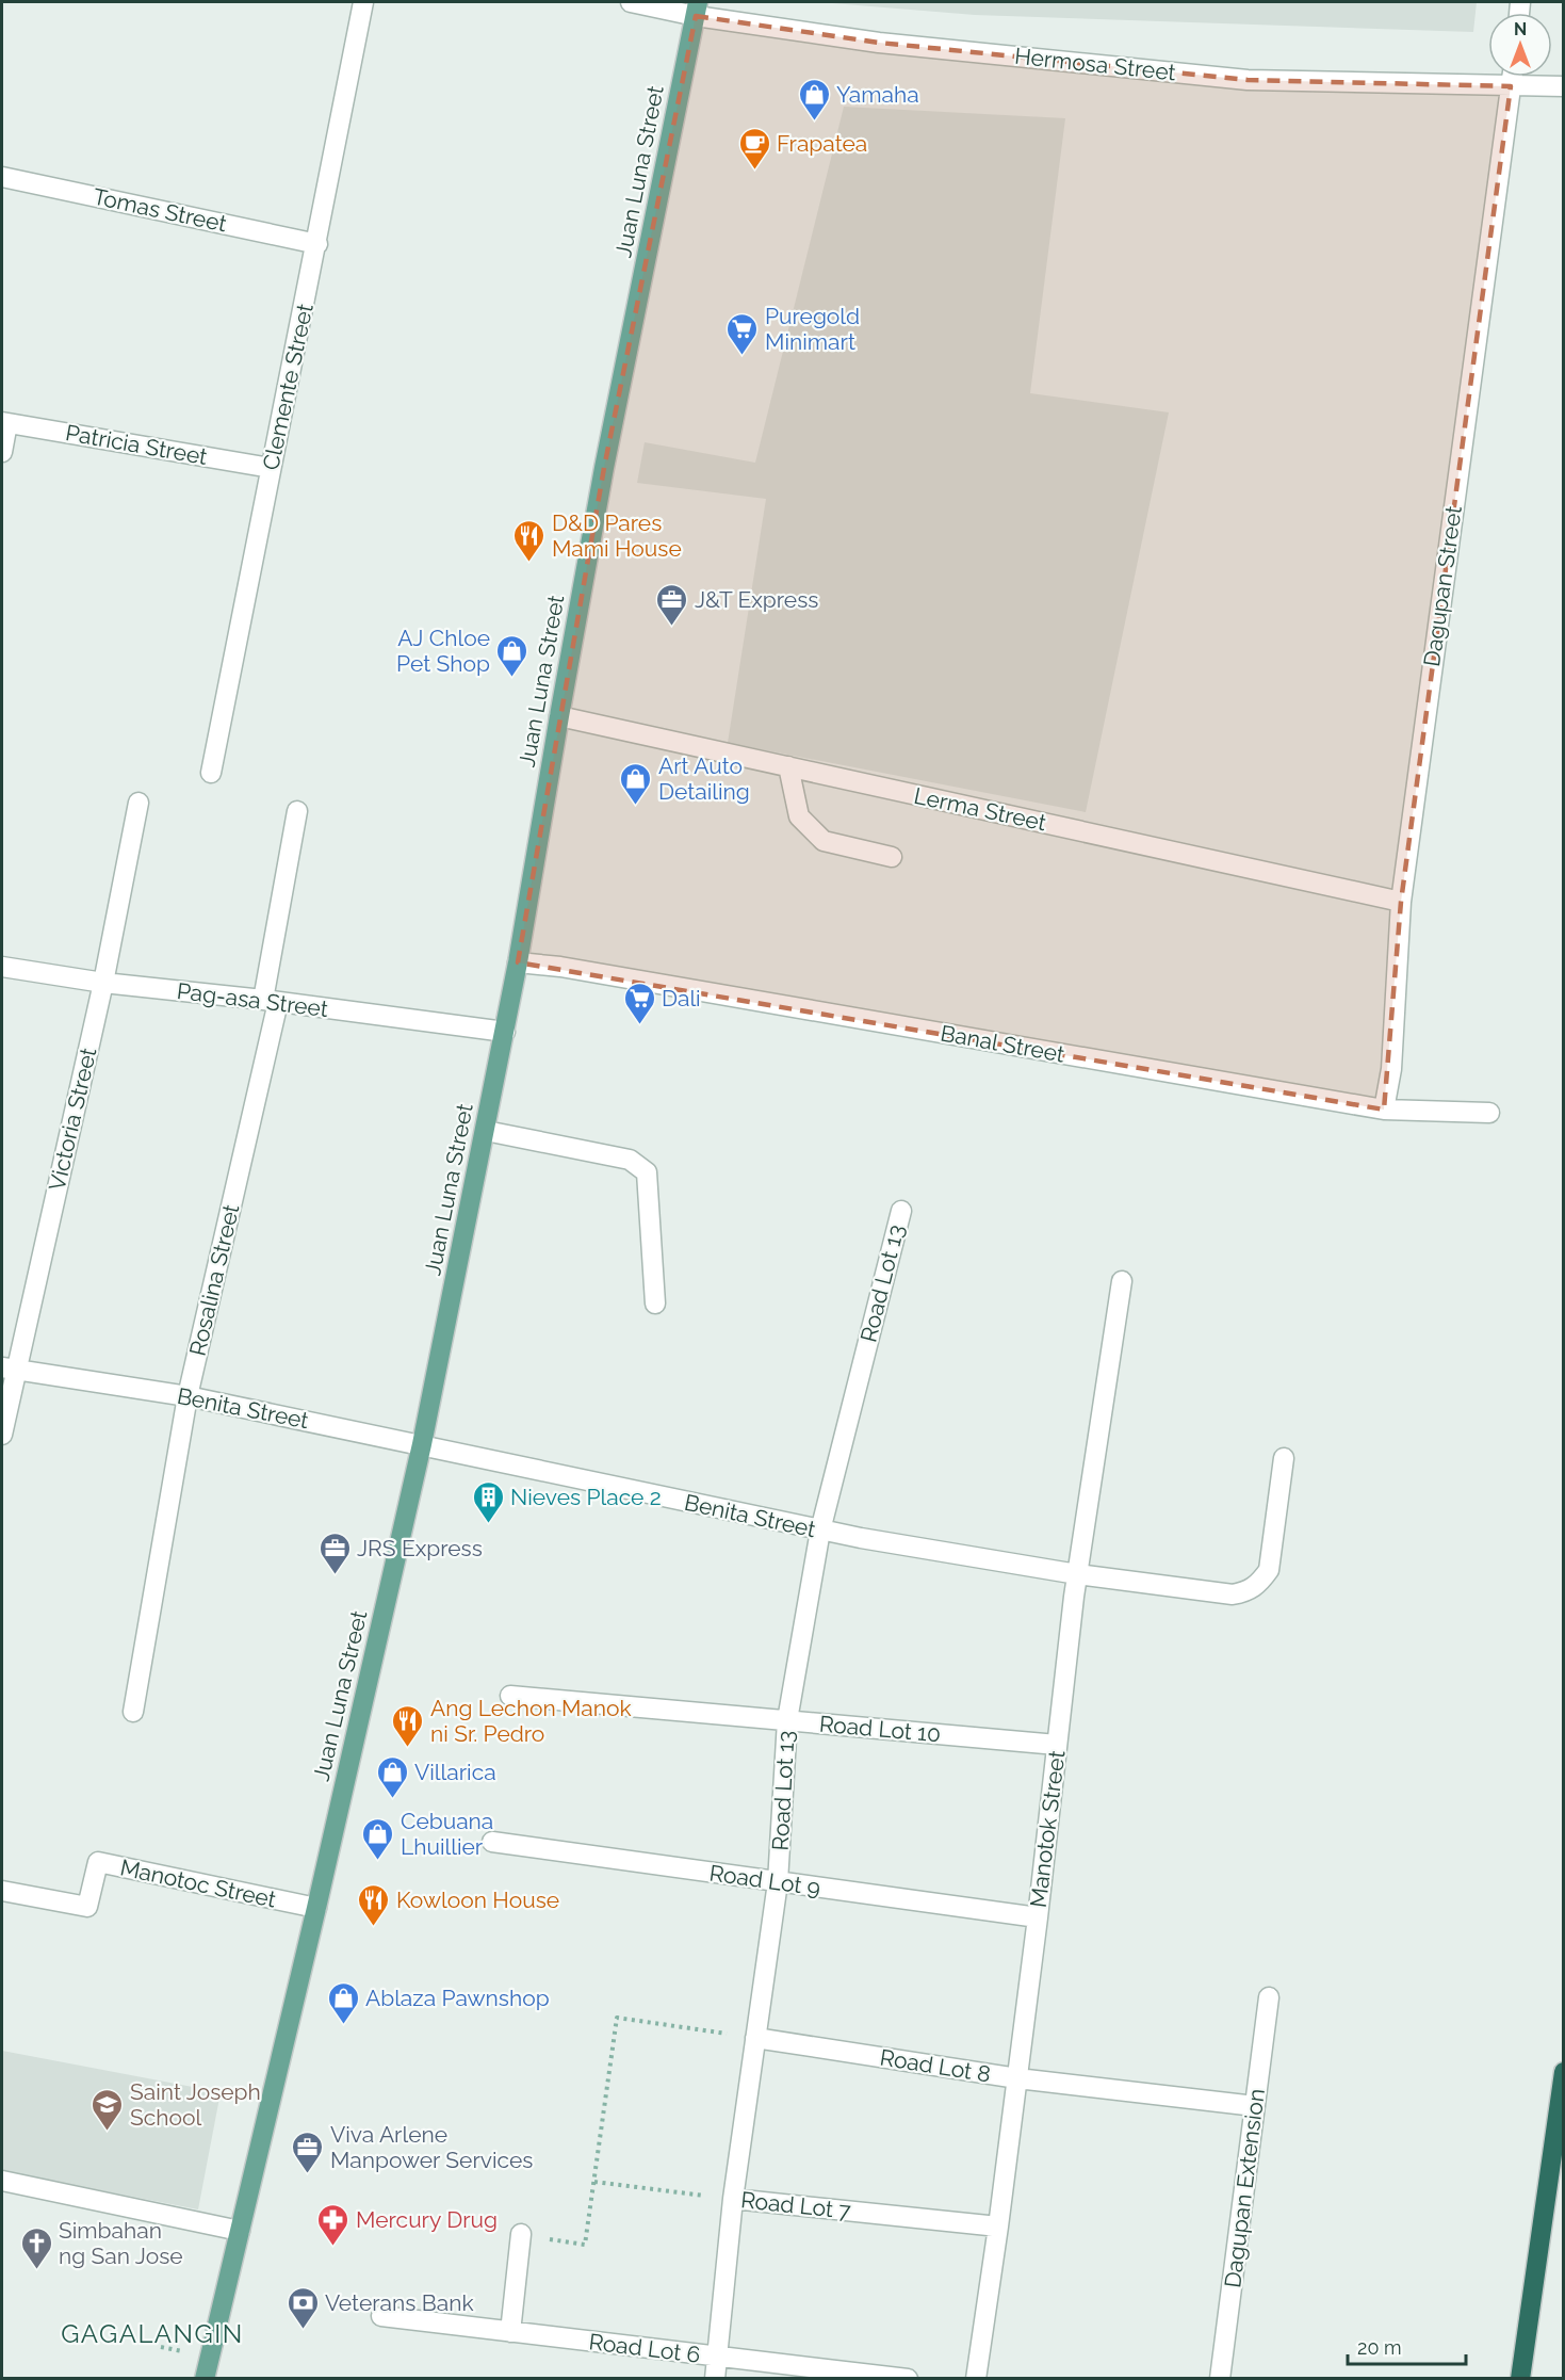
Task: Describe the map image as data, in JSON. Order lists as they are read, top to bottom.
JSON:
{
  "streets": {
    "main road": ["Juan Luna Street"],
    "street": [
      "Hermosa Street",
      "Tomas Street",
      "Clemente Street",
      "Patricia Street",
      "Dagupan Street",
      "Lerma Street",
      "Pag-asa Street",
      "Banal Street",
      "Victoria Street",
      "Rosalina Street",
      "Road Lot 13",
      "Benita Street",
      "Road Lot 10",
      "Manotok Street",
      "Road Lot 9",
      "Manotoc Street",
      "Road Lot 8",
      "Dagupan Extension",
      "Road Lot 7",
      "Road Lot 6"
    ]
  },
  "crossings": [
    ["Hermosa Street", "Juan Luna Street"],
    ["Hermosa Street", "Dagupan Street"],
    ["Juan Luna Street", "Lerma Street"],
    ["Juan Luna Street", "Pag-asa Street"],
    ["Juan Luna Street", "Banal Street"],
    ["Juan Luna Street", "Benita Street"],
    ["Juan Luna Street", "Manotoc Street"],
    ["Tomas Street", "Clemente Street"],
    ["Clemente Street", "Patricia Street"],
    ["Dagupan Street", "Lerma Street"],
    ["Dagupan Street", "Banal Street"],
    ["Pag-asa Street", "Victoria Street"],
    ["Pag-asa Street", "Rosalina Street"],
    ["Victoria Street", "Benita Street"],
    ["Rosalina Street", "Benita Street"],
    ["Road Lot 13", "Benita Street"],
    ["Road Lot 13", "Road Lot 10"],
    ["Road Lot 13", "Road Lot 9"],
    ["Road Lot 13", "Road Lot 8"],
    ["Road Lot 13", "Road Lot 7"],
    ["Road Lot 13", "Road Lot 6"],
    ["Benita Street", "Manotok Street"],
    ["Road Lot 10", "Manotok Street"],
    ["Manotok Street", "Road Lot 9"],
    ["Manotok Street", "Road Lot 8"],
    ["Manotok Street", "Road Lot 7"],
    ["Road Lot 8", "Dagupan Extension"]
  ],
  "districts": ["GAGALANGIN"],
  "places": {
    "shop": [
      "Yamaha",
      "AJ Chloe Pet Shop",
      "Art Auto Detailing",
      "Villarica",
      "Cebuana Lhuillier",
      "Ablaza Pawnshop"
    ],
    "cafe": ["Frapatea"],
    "supermarket": ["Puregold Minimart", "Dali"],
    "restaurant": ["D&D Pares Mami House", "Ang Lechon Manok ni Sr. Pedro", "Kowloon House"],
    "office": ["J&T Express", "JRS Express", "Viva Arlene Manpower Services"],
    "building": ["Nieves Place 2"],
    "school or university": ["Saint Joseph School"],
    "pharmacy": ["Mercury Drug"],
    "church": ["Simbahan ng San Jose"],
    "bank": ["Veterans Bank"]
  },
  "scale_bar": "20 m",
  "north": "top"
}
